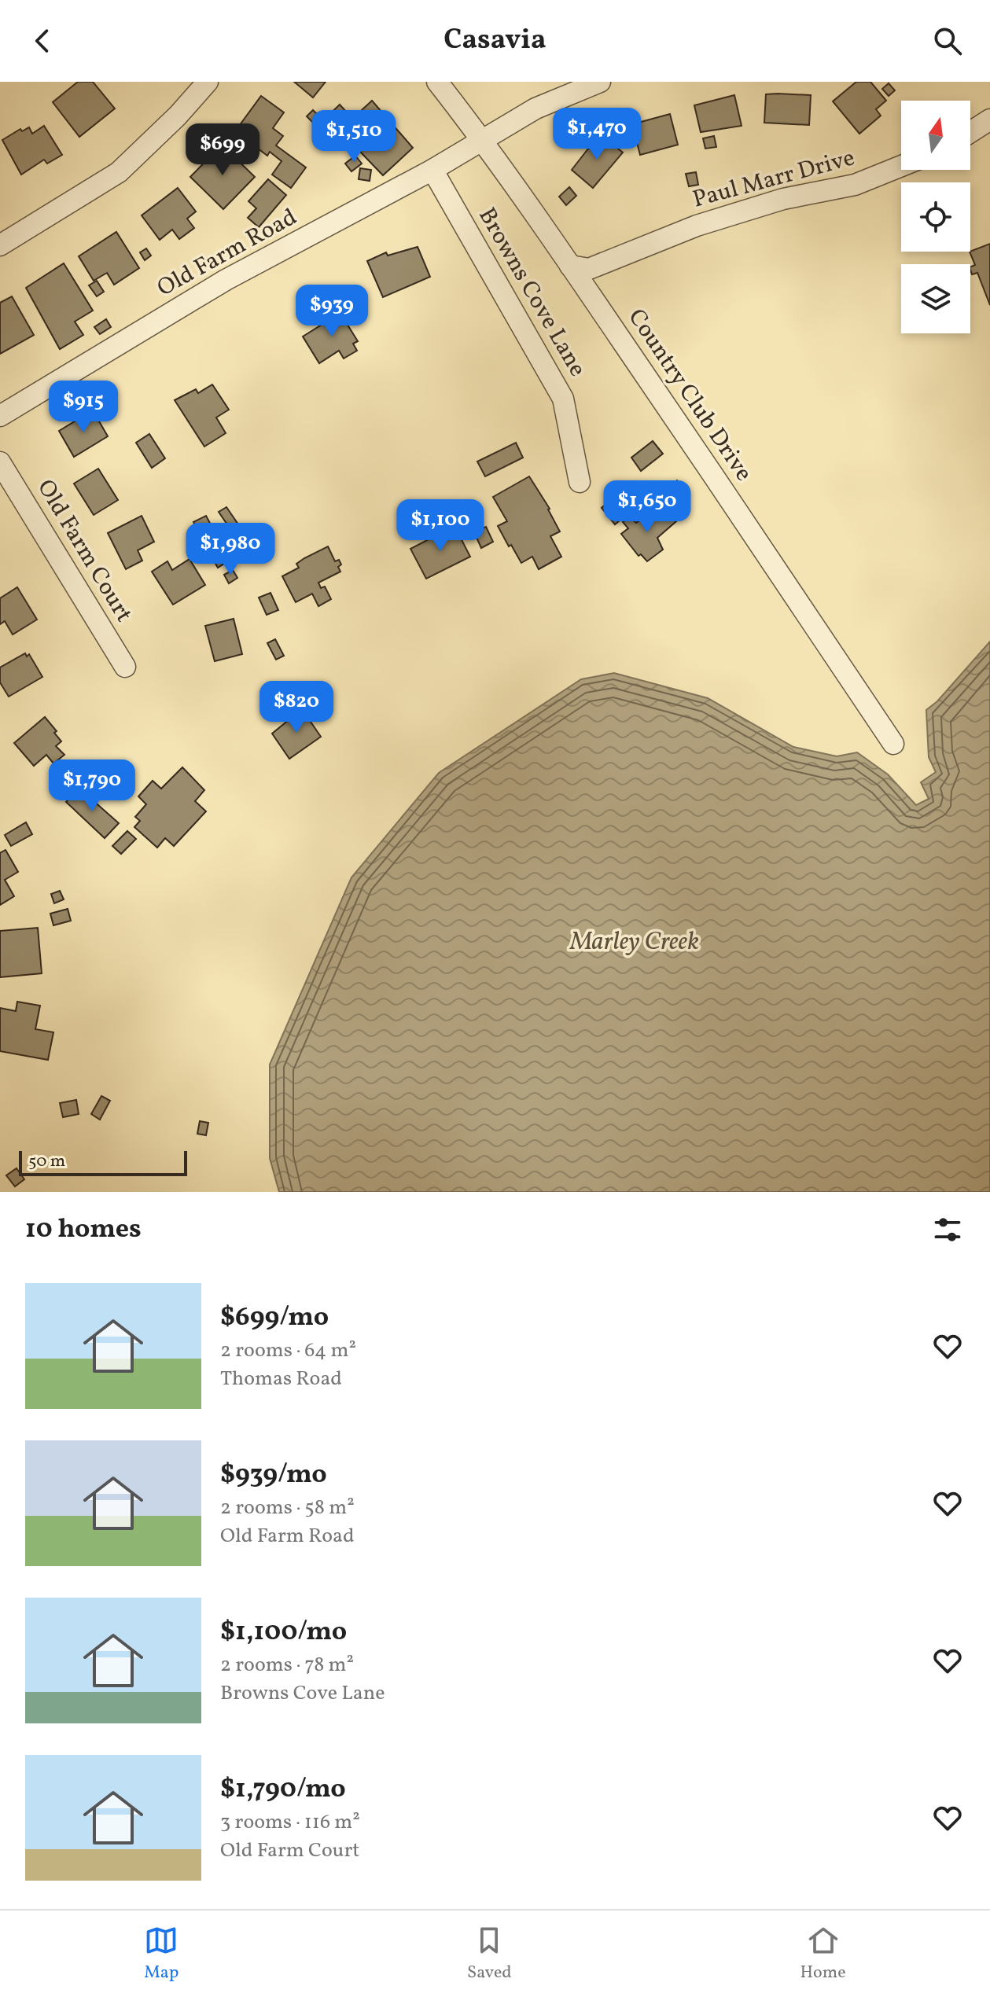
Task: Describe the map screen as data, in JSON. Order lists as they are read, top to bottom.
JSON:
{
  "streets": {
    "street": [
      "Paul Marr Drive",
      "Old Farm Road",
      "Browns Cove Lane",
      "Country Club Drive",
      "Old Farm Court"
    ]
  },
  "crossings": [
    ["Paul Marr Drive", "Country Club Drive"],
    ["Old Farm Road", "Browns Cove Lane"],
    ["Old Farm Road", "Country Club Drive"]
  ],
  "water": ["Marley Creek"],
  "scale_bar": "50 m",
  "north": "top",
  "page": {
    "header": "Casavia",
    "price": [
      "$1,470",
      "$1,510",
      "$699",
      "$939",
      "$915",
      "$1,650",
      "$1,100",
      "$1,980",
      "$820",
      "$1,790"
    ],
    "scale": "50 m",
    "heading": "10 homes",
    "list": [
      {
        "name": "$699/mo",
        "note": "2 rooms · 64 m² · Thomas Road"
      },
      {
        "name": "$939/mo",
        "note": "2 rooms · 58 m² · Old Farm Road"
      },
      {
        "name": "$1,100/mo",
        "note": "2 rooms · 78 m² · Browns Cove Lane"
      },
      {
        "name": "$1,790/mo",
        "note": "3 rooms · 116 m² · Old Farm Court"
      }
    ],
    "tabs": ["Map", "Saved", "Home"]
  }
}
